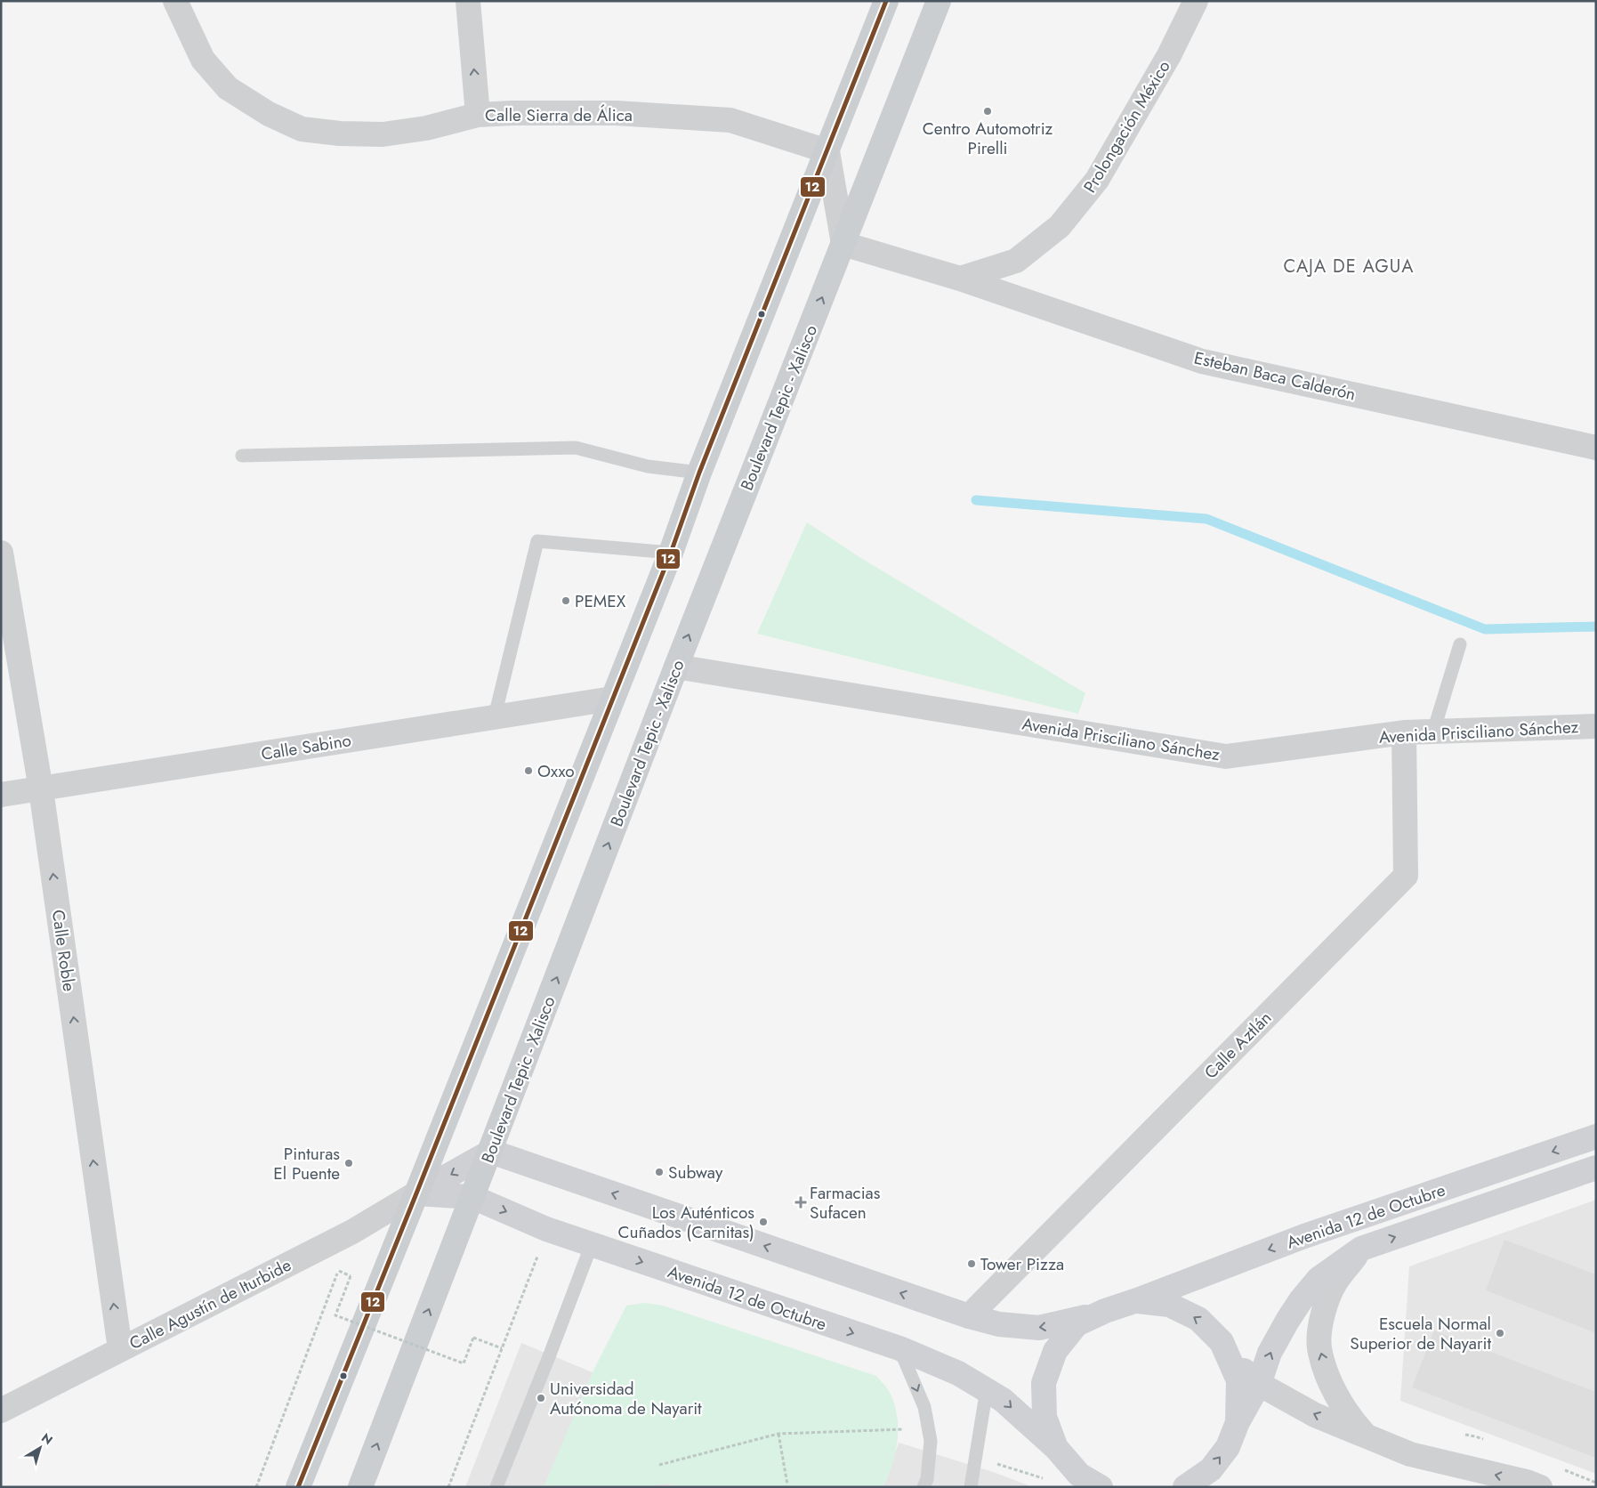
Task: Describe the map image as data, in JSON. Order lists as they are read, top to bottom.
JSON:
{
  "streets": {
    "main road": ["Boulevard Tepic - Xalisco", "Avenida 12 de Octubre"],
    "street": [
      "Calle Sierra de Álica",
      "Prolongación México",
      "Esteban Baca Calderón",
      "Avenida Prisciliano Sánchez",
      "Calle Sabino",
      "Calle Roble",
      "Calle Aztlán",
      "Calle Agustín de Iturbide"
    ]
  },
  "crossings": [
    ["Prolongación México", "Esteban Baca Calderón"],
    ["Boulevard Tepic - Xalisco", "Avenida Prisciliano Sánchez"],
    ["Boulevard Tepic - Xalisco", "Avenida 12 de Octubre"],
    ["Avenida Prisciliano Sánchez", "Calle Aztlán"],
    ["Calle Sabino", "Calle Roble"],
    ["Calle Roble", "Calle Agustín de Iturbide"],
    ["Calle Aztlán", "Avenida 12 de Octubre"],
    ["Avenida 12 de Octubre", "Calle Agustín de Iturbide"]
  ],
  "one_way": ["Calle Roble"],
  "districts": ["CAJA DE AGUA"],
  "places": {
    "other": [
      "Centro Automotriz Pirelli",
      "PEMEX",
      "Oxxo",
      "Pinturas El Puente",
      "Subway",
      "Los Auténticos Cuñados (Carnitas)",
      "Tower Pizza",
      "Escuela Normal Superior de Nayarit",
      "Universidad Autónoma de Nayarit"
    ],
    "health": ["Farmacias Sufacen"]
  },
  "lines": ["transit line 12"],
  "north": "top right"
}
